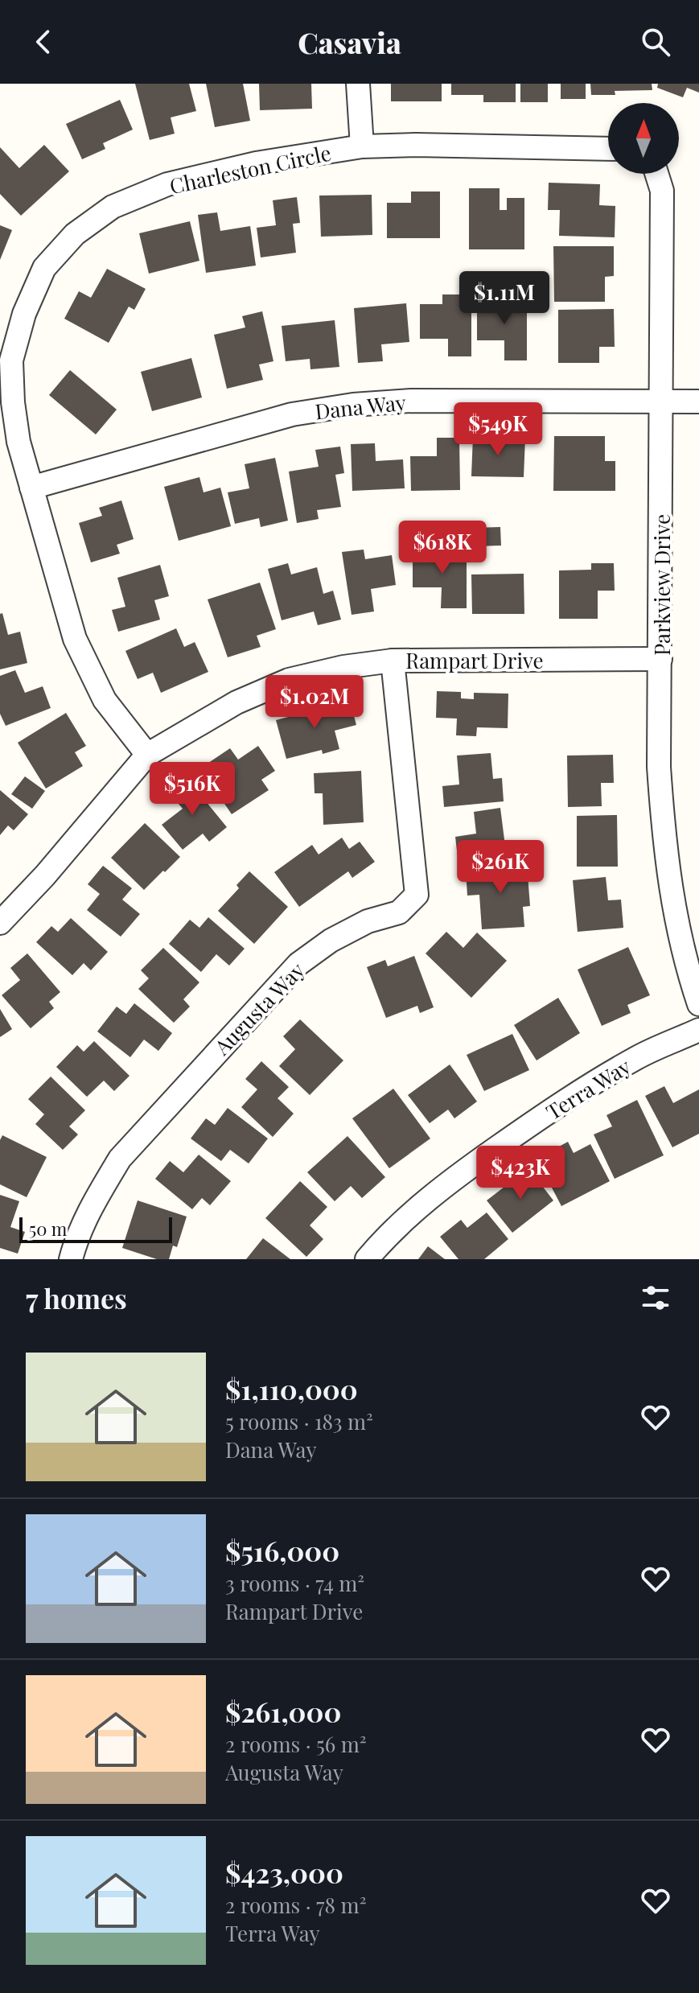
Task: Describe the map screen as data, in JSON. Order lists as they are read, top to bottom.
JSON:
{
  "streets": {
    "street": [
      "Charleston Circle",
      "Dana Way",
      "Parkview Drive",
      "Rampart Drive",
      "Augusta Way",
      "Terra Way"
    ]
  },
  "crossings": [
    ["Charleston Circle", "Dana Way"],
    ["Charleston Circle", "Rampart Drive"],
    ["Dana Way", "Parkview Drive"],
    ["Parkview Drive", "Rampart Drive"],
    ["Rampart Drive", "Augusta Way"]
  ],
  "scale_bar": "50 m",
  "north": "top",
  "page": {
    "header": "Casavia",
    "price": [
      "$1.11M",
      "$549K",
      "$618K",
      "$1.02M",
      "$516K",
      "$261K",
      "$423K"
    ],
    "scale": "50 m",
    "heading": "7 homes",
    "list": [
      {
        "name": "$1,110,000",
        "note": "5 rooms · 183 m² · Dana Way"
      },
      {
        "name": "$516,000",
        "note": "3 rooms · 74 m² · Rampart Drive"
      },
      {
        "name": "$261,000",
        "note": "2 rooms · 56 m² · Augusta Way"
      },
      {
        "name": "$423,000",
        "note": "2 rooms · 78 m² · Terra Way"
      }
    ]
  }
}
